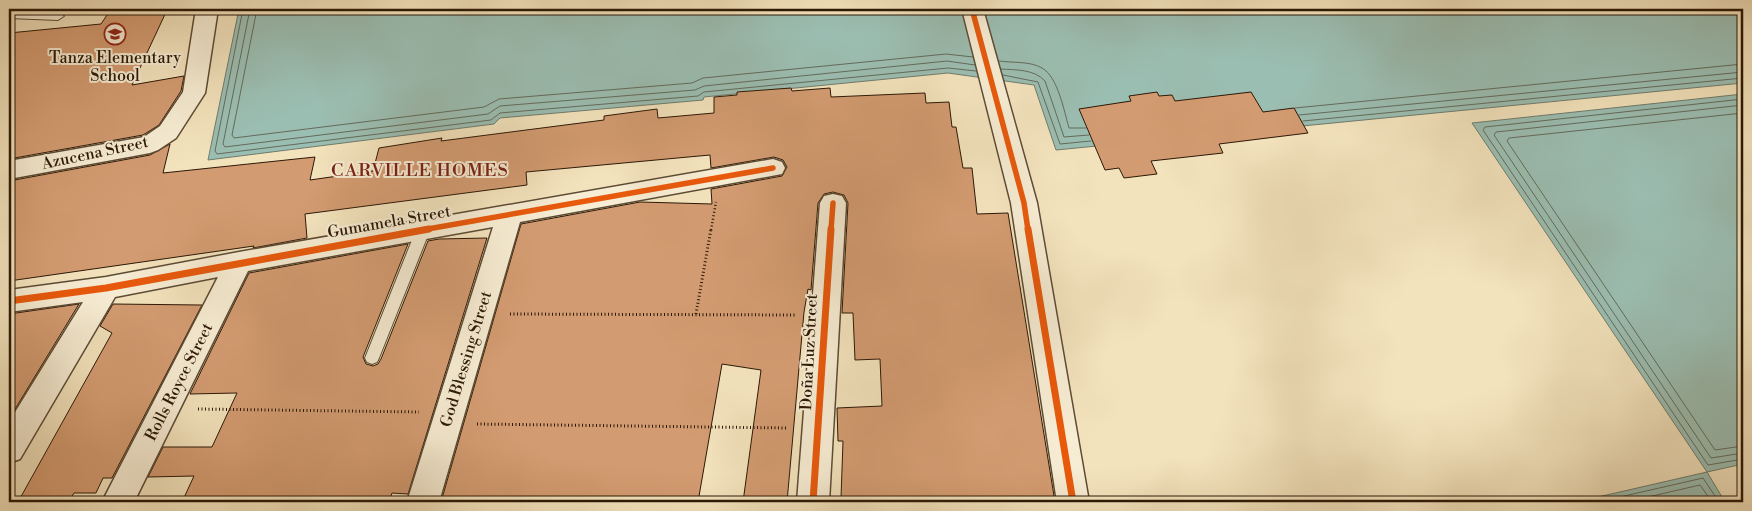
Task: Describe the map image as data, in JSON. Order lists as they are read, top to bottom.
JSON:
{
  "streets": {
    "street": [
      "Azucena Street",
      "Gumamela Street",
      "Doña Luz Street",
      "God Blessing Street",
      "Rolls Royce Street"
    ]
  },
  "crossings": [
    ["Gumamela Street", "God Blessing Street"],
    ["Gumamela Street", "Rolls Royce Street"]
  ],
  "districts": ["CARVILLE HOMES"],
  "places": {
    "school or university": ["Tanza Elementary School"]
  }
}
